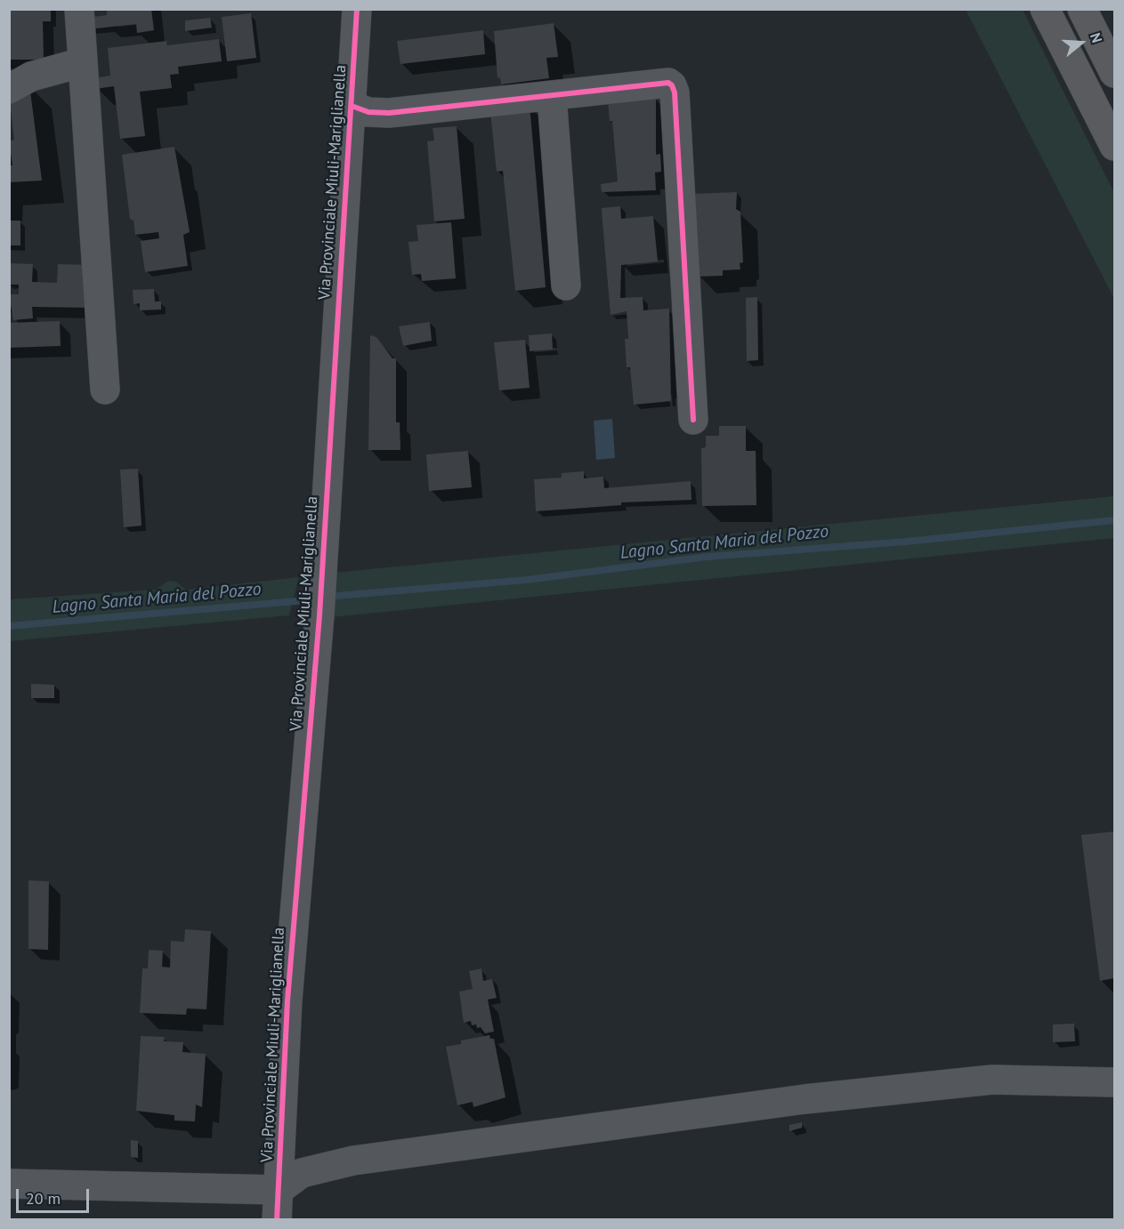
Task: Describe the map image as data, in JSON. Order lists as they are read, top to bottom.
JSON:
{
  "streets": {
    "street": ["Via Provinciale Miuli-Mariglianella"]
  },
  "water": ["Lagno Santa Maria del Pozzo"],
  "scale_bar": "20 m",
  "north": "right"
}
